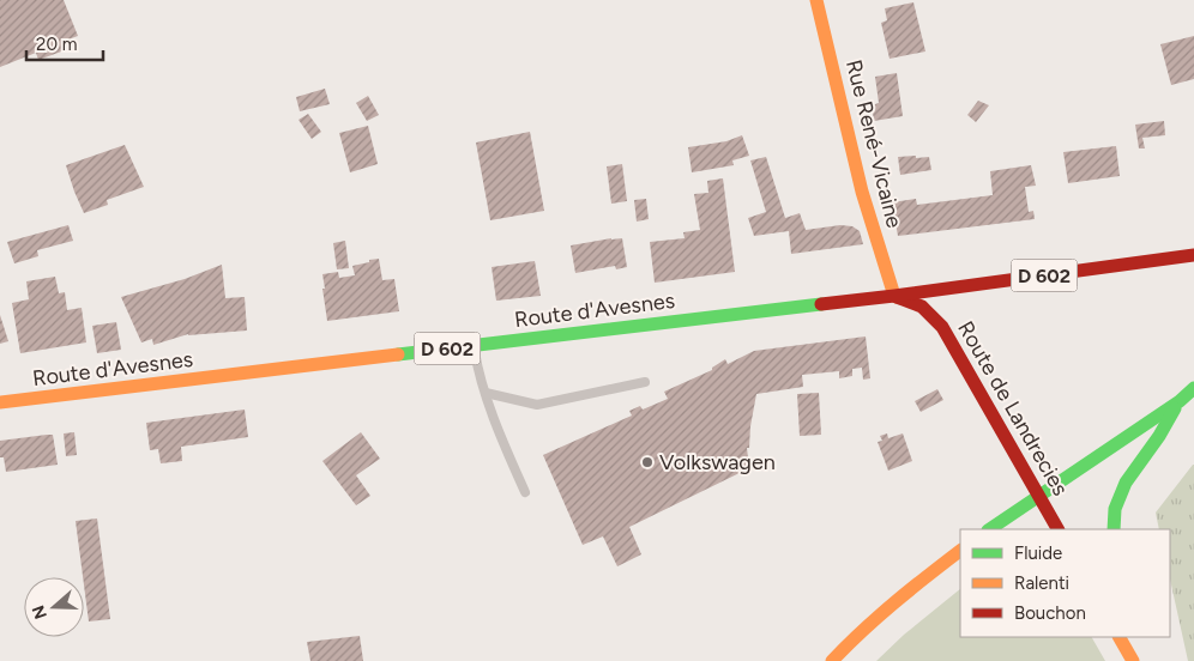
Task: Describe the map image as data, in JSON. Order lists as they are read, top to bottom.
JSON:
{
  "streets": {
    "main road": [
      "Rue René-Vicaine",
      "D 602",
      "Route d'Avesnes",
      "Route de Landrecies"
    ]
  },
  "crossings": [
    ["Rue René-Vicaine", "Route d'Avesnes"],
    ["Rue René-Vicaine", "Route de Landrecies"],
    ["Route d'Avesnes", "Route de Landrecies"]
  ],
  "places": ["Volkswagen"],
  "legend": ["Fluide", "Ralenti", "Bouchon"],
  "scale_bar": "20 m",
  "north": "left"
}
